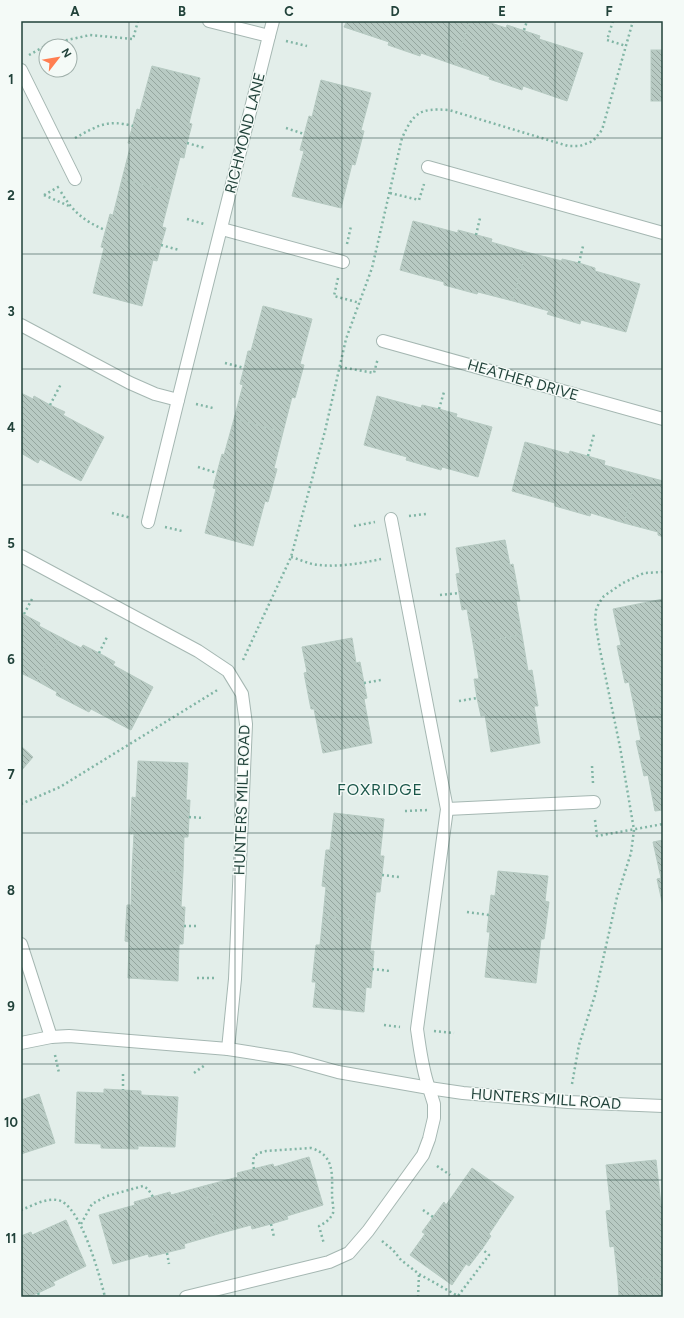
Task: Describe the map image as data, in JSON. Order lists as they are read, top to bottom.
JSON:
{
  "streets": {
    "street": ["RICHMOND LANE", "HEATHER DRIVE", "HUNTERS MILL ROAD"]
  },
  "districts": ["FOXRIDGE"],
  "north": "top right",
  "grid": {
    "columns": [
      "A",
      "B",
      "C",
      "D",
      "E",
      "F"
    ],
    "rows": [
      "1",
      "2",
      "3",
      "4",
      "5",
      "6",
      "7",
      "8",
      "9",
      "10",
      "11"
    ]
  }
}
